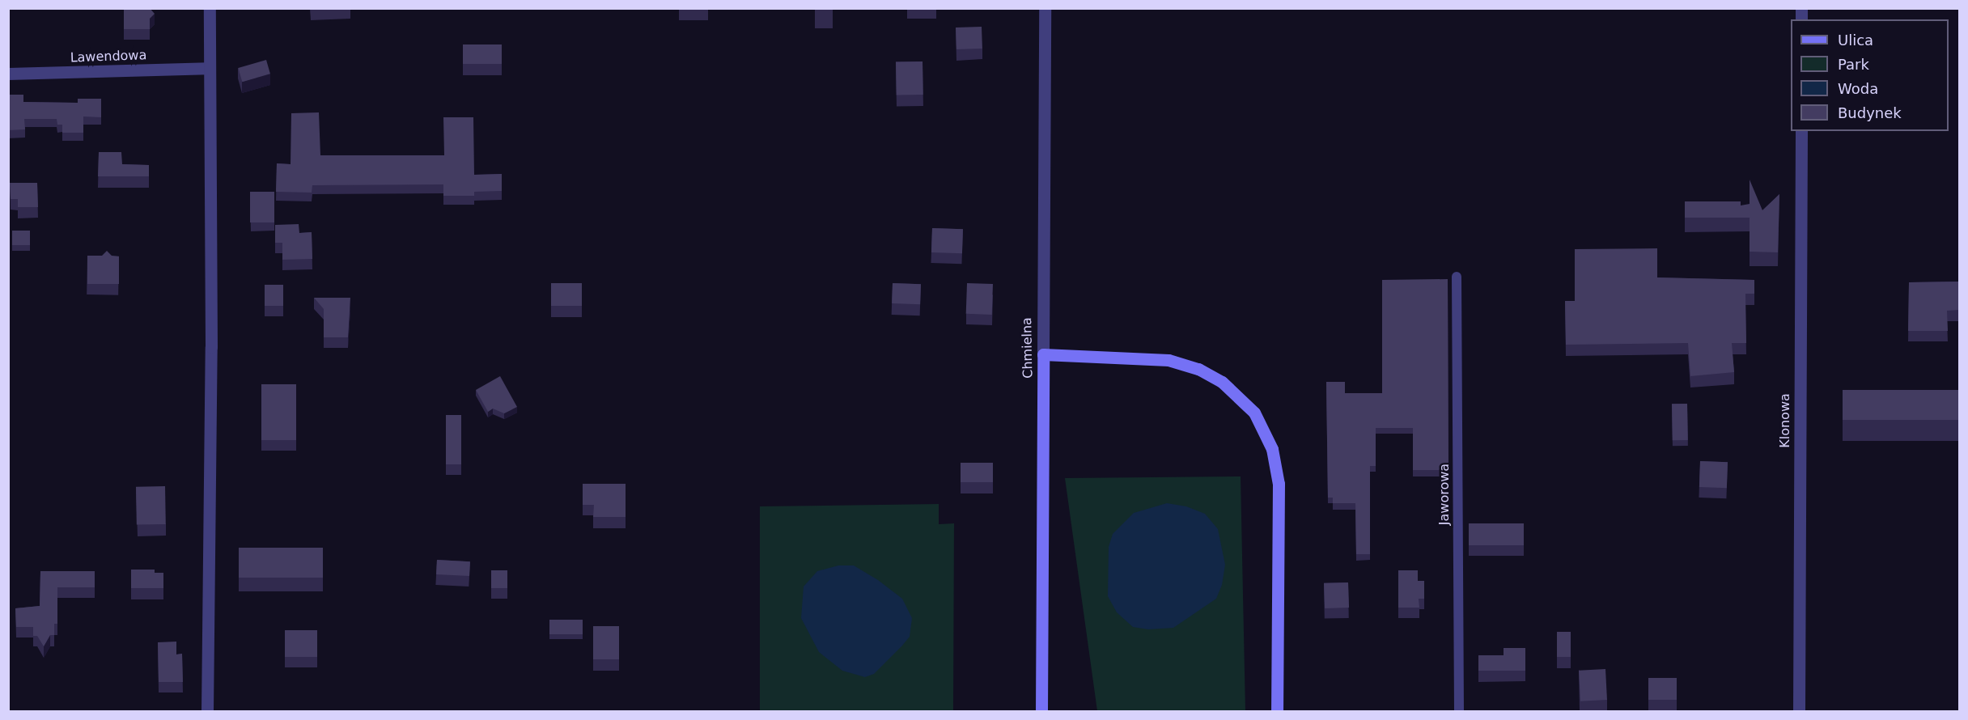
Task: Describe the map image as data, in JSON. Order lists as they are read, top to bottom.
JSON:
{
  "streets": {
    "street": ["Lawendowa", "Chmielna", "Klonowa"],
    "lane": ["Jaworowa"]
  },
  "legend": [
    "Ulica",
    "Park",
    "Woda",
    "Budynek"
  ]
}
